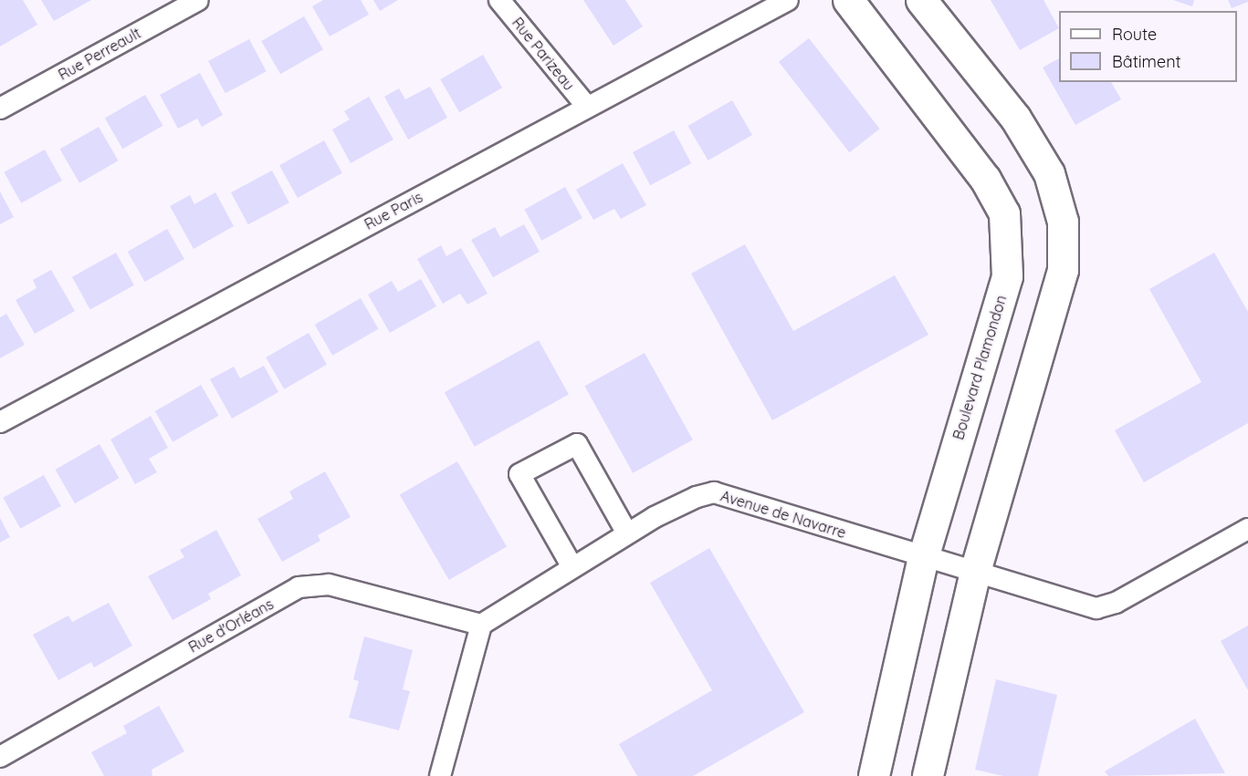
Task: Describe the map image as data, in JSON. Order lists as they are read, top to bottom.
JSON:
{
  "streets": {
    "street": [
      "Rue Perreault",
      "Rue Parizeau",
      "Rue Paris",
      "Boulevard Plamondon",
      "Avenue de Navarre",
      "Rue d'Orléans"
    ]
  },
  "crossings": [
    ["Rue Parizeau", "Rue Paris"],
    ["Boulevard Plamondon", "Avenue de Navarre"],
    ["Avenue de Navarre", "Rue d'Orléans"]
  ],
  "legend": ["Route", "Bâtiment"]
}
